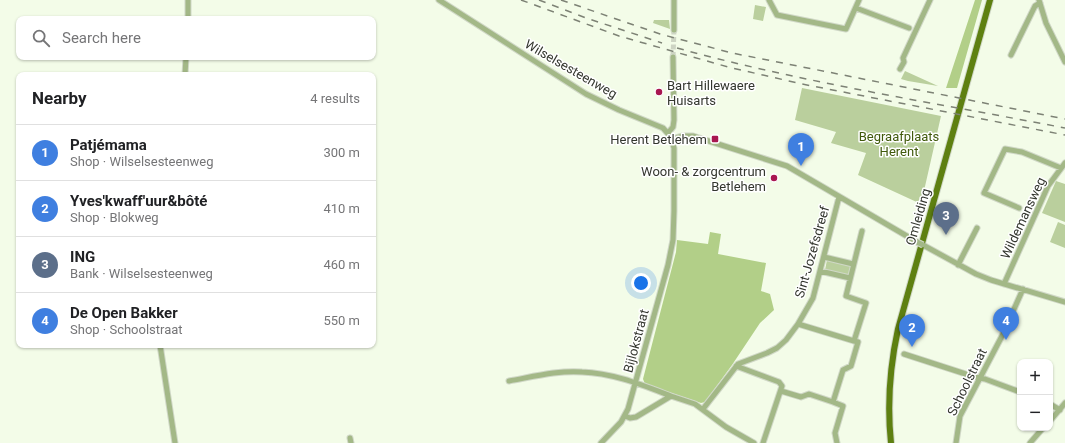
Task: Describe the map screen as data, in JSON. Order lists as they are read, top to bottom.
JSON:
{
  "streets": {
    "main road": ["Omleiding"],
    "street": [
      "Wilselsesteenweg",
      "Wildemansweg",
      "Sint-Jozefsdreef",
      "Bijlokstraat",
      "Schoolstraat"
    ]
  },
  "crossings": [
    ["Wilselsesteenweg", "Bijlokstraat"]
  ],
  "parks": ["Begraafplaats Herent"],
  "places": {
    "other": ["Bart Hillewaere Huisarts", "Woon- & zorgcentrum Betlehem"],
    "transit": ["Herent Betlehem"]
  },
  "page": {
    "search": "Search here",
    "heading": ["Nearby", "4 results"],
    "list": [
      {
        "mark": "1",
        "name": "Patjémama",
        "note": "Shop · Wilselsesteenweg",
        "value": "300 m"
      },
      {
        "mark": "2",
        "name": "Yves'kwaff'uur&bôté",
        "note": "Shop · Blokweg",
        "value": "410 m"
      },
      {
        "mark": "3",
        "name": "ING",
        "note": "Bank · Wilselsesteenweg",
        "value": "460 m"
      },
      {
        "mark": "4",
        "name": "De Open Bakker",
        "note": "Shop · Schoolstraat",
        "value": "550 m"
      }
    ],
    "pins": [
      "1",
      "3",
      "4",
      "2"
    ],
    "map_buttons": ["+", "−"]
  }
}
